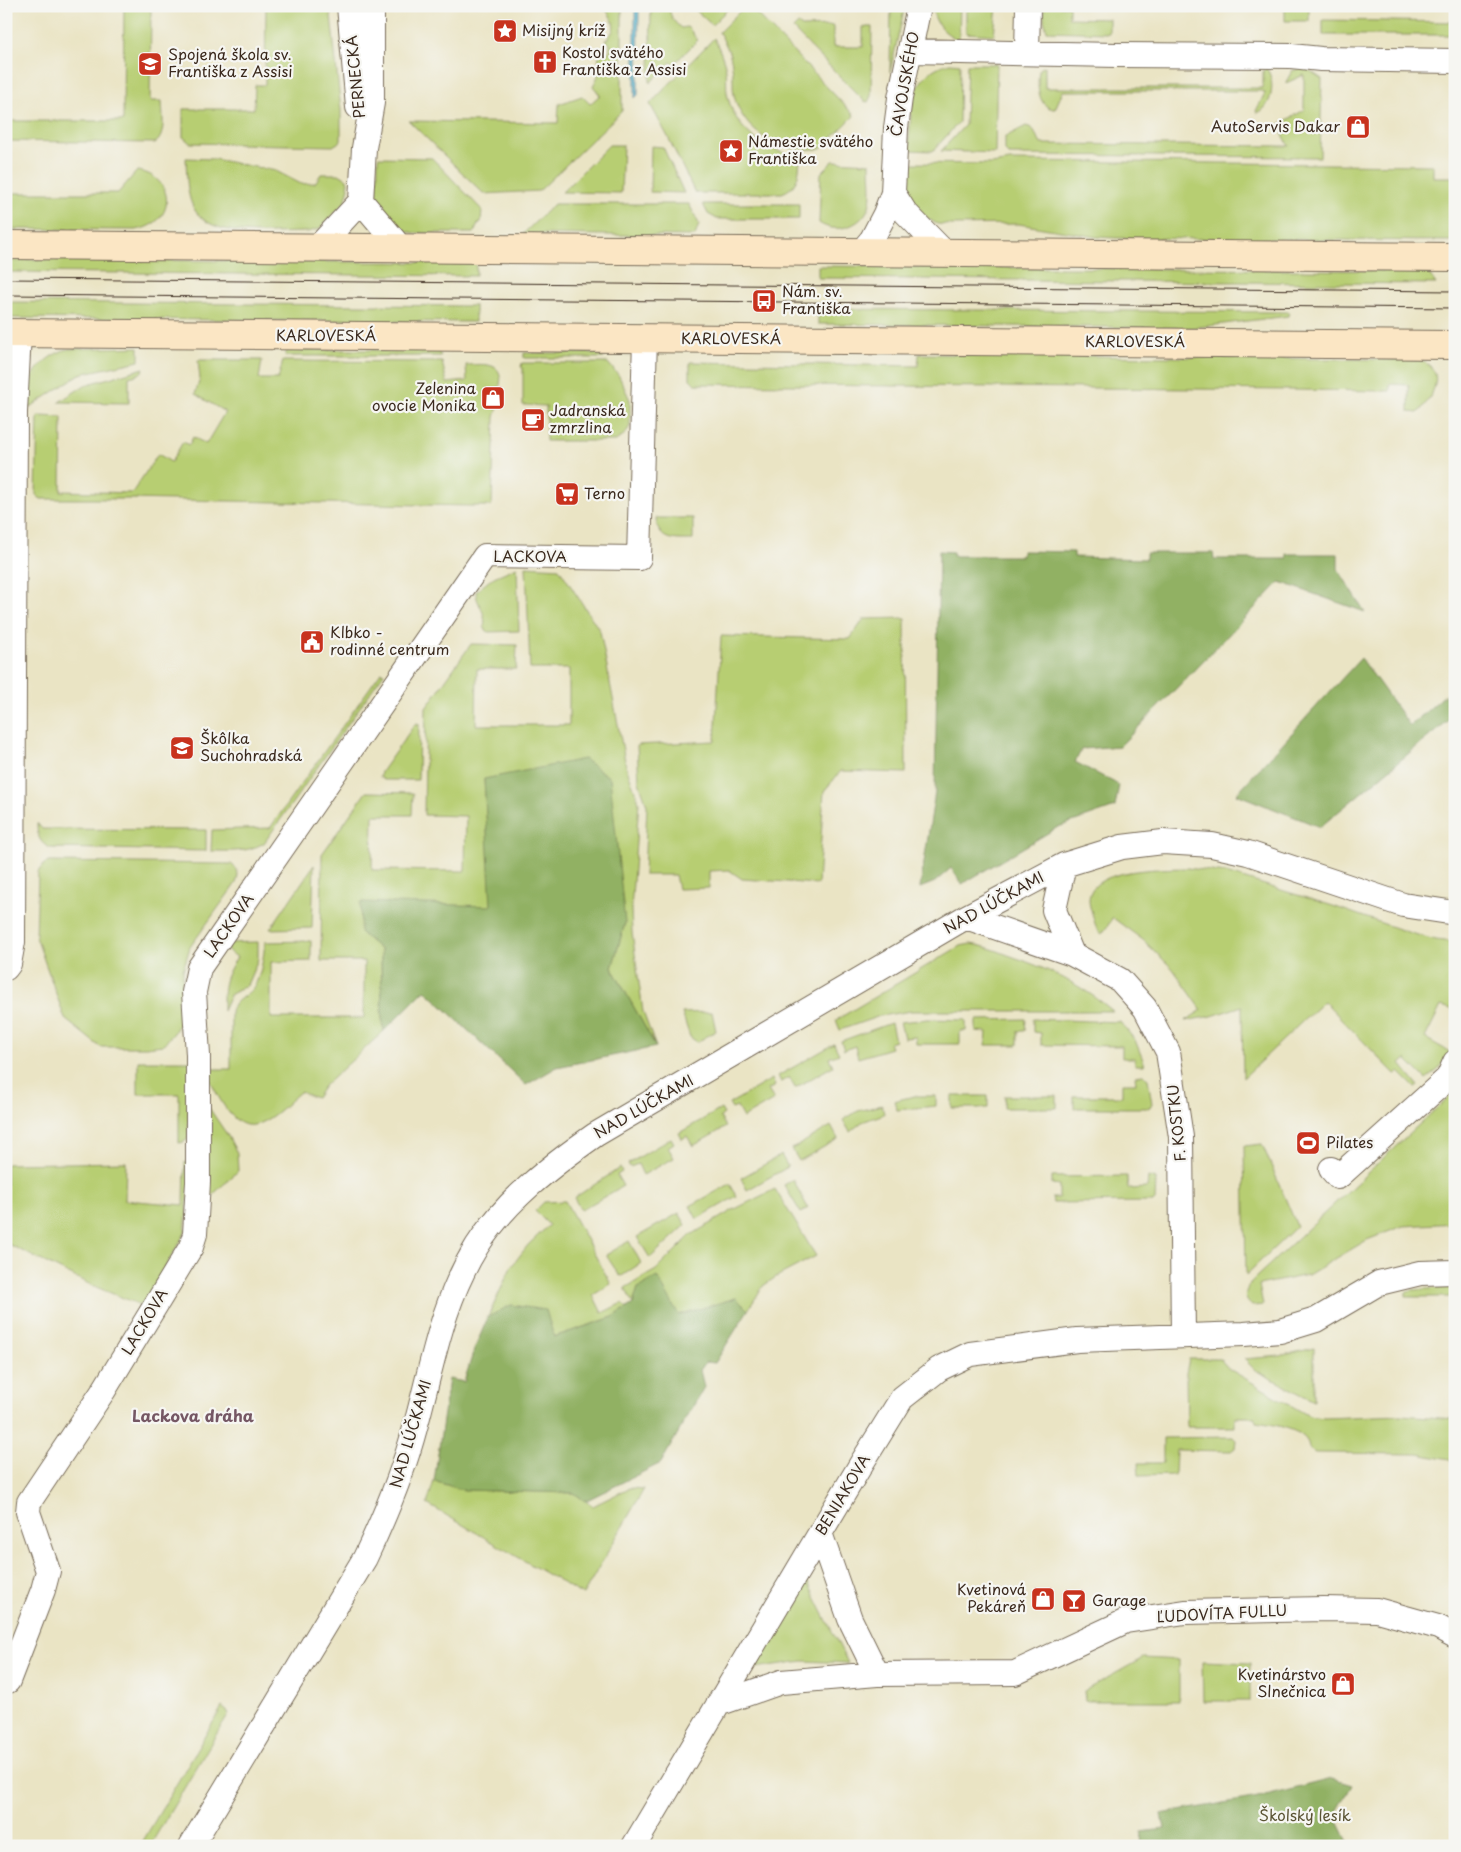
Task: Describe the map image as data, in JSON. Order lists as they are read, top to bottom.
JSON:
{
  "streets": {
    "main road": ["KARLOVESKÁ"],
    "street": [
      "PERNECKÁ",
      "ČAVOJSKÉHO",
      "LACKOVA",
      "NAD LÚČKAMI",
      "F. KOSTKU",
      "BENIAKOVA",
      "ĽUDOVÍTA FULLU"
    ]
  },
  "crossings": [
    ["KARLOVESKÁ", "LACKOVA"],
    ["NAD LÚČKAMI", "F. KOSTKU"],
    ["F. KOSTKU", "BENIAKOVA"],
    ["BENIAKOVA", "ĽUDOVÍTA FULLU"]
  ],
  "districts": ["Lackova dráha"],
  "parks": ["Školský lesík"],
  "places": {
    "place": ["Misijný kríž", "Námestie svätého Františka"],
    "church": ["Kostol svätého Františka z Assisi"],
    "school or university": ["Spojená škola sv. Františka z Assisi", "Škôlka Suchohradská"],
    "shop": [
      "AutoServis Dakar",
      "Zelenina ovocie Monika",
      "Kvetinová Pekáreň",
      "Kvetinárstvo Slnečnica"
    ],
    "bus stop": ["Nám. sv. Františka"],
    "cafe": ["Jadranská zmrzlina"],
    "supermarket": ["Terno"],
    "public building": ["Klbko - rodinné centrum"],
    "sports": ["Pilates"],
    "bar": ["Garage"]
  }
}
